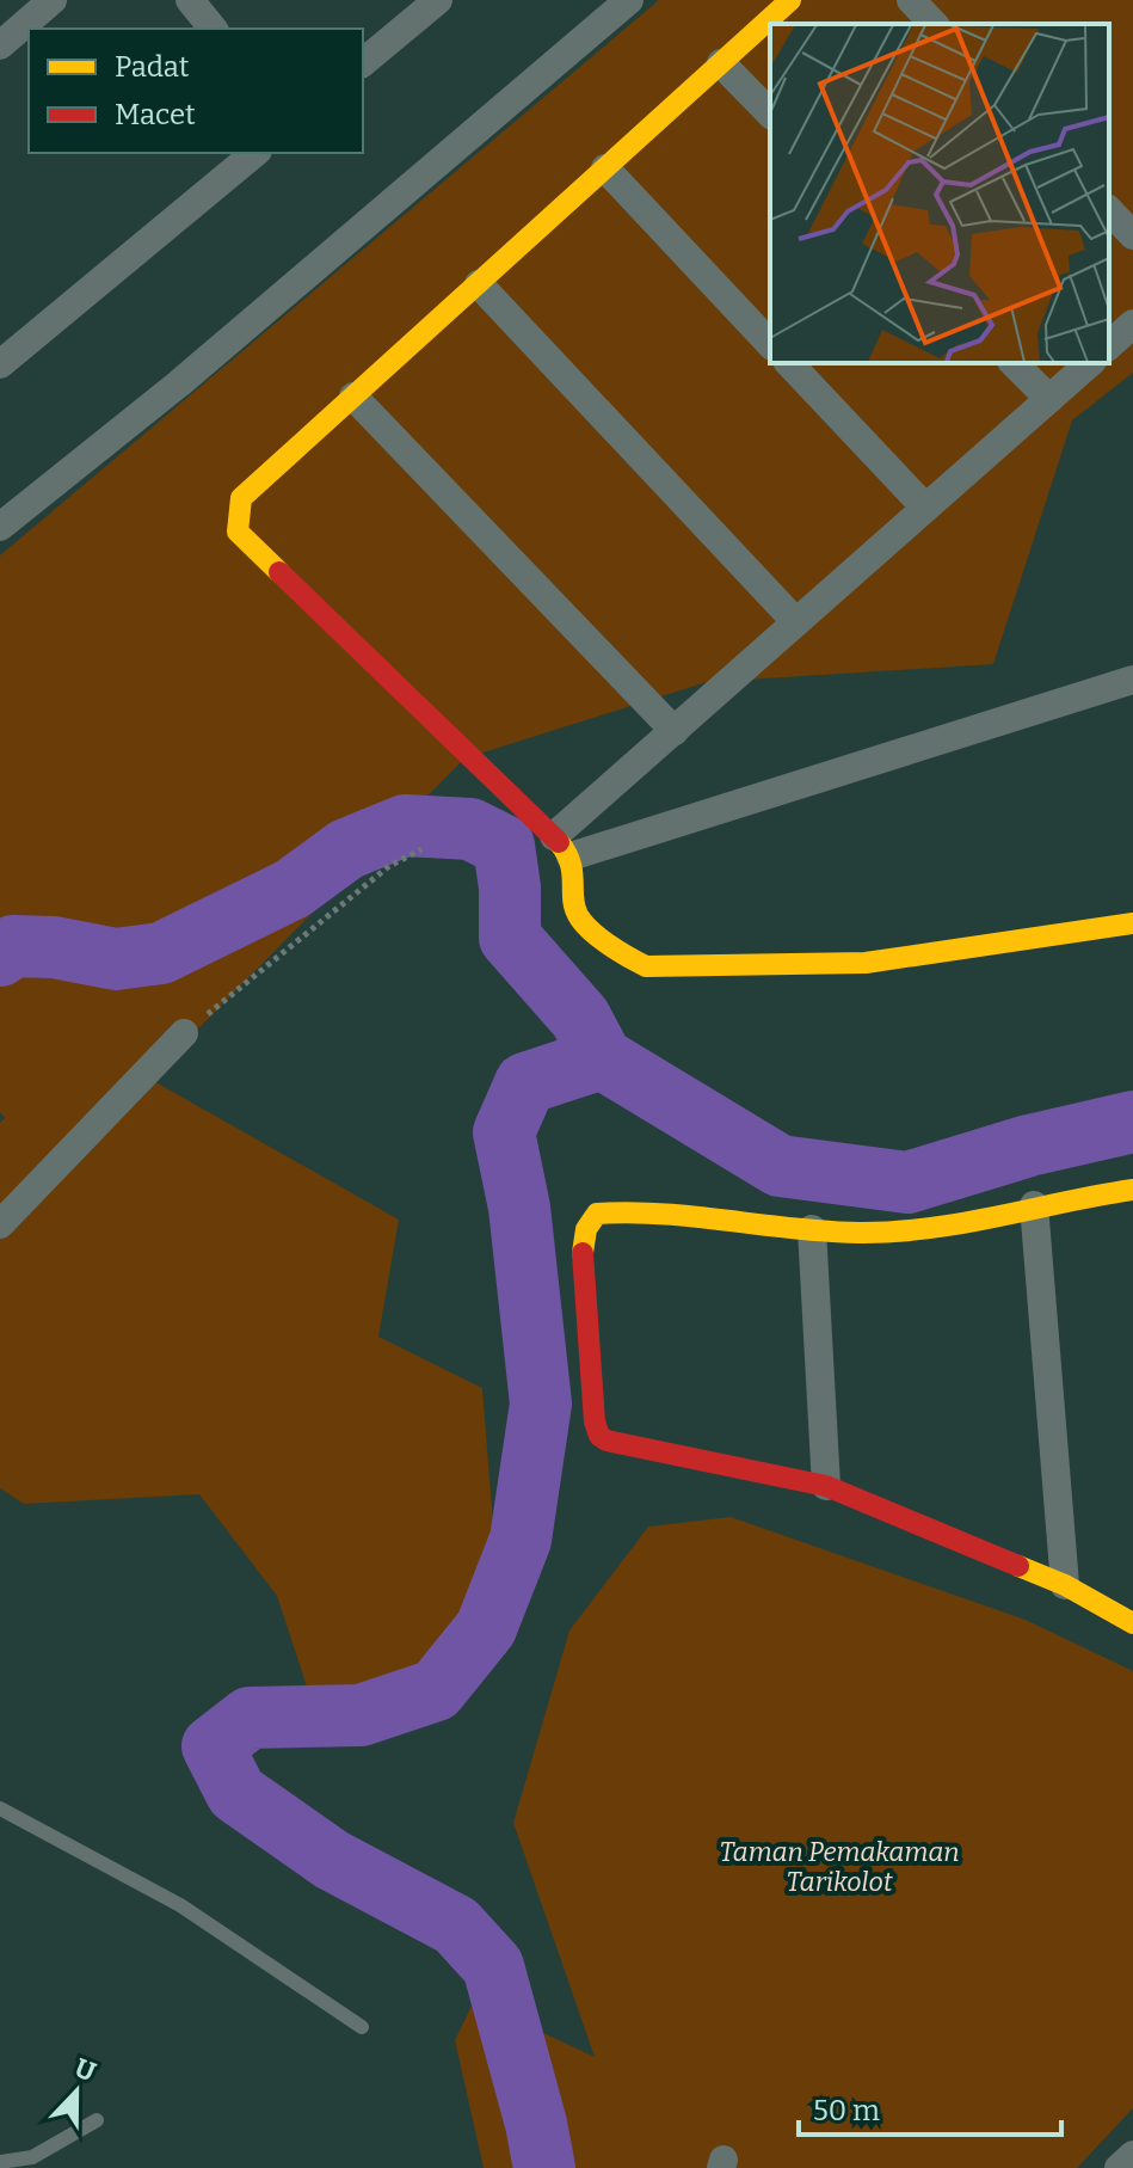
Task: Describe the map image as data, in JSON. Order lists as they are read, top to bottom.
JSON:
{
  "parks": ["Taman Pemakaman Tarikolot"],
  "legend": ["Padat", "Macet"],
  "scale_bar": "50 m",
  "north": "top"
}
